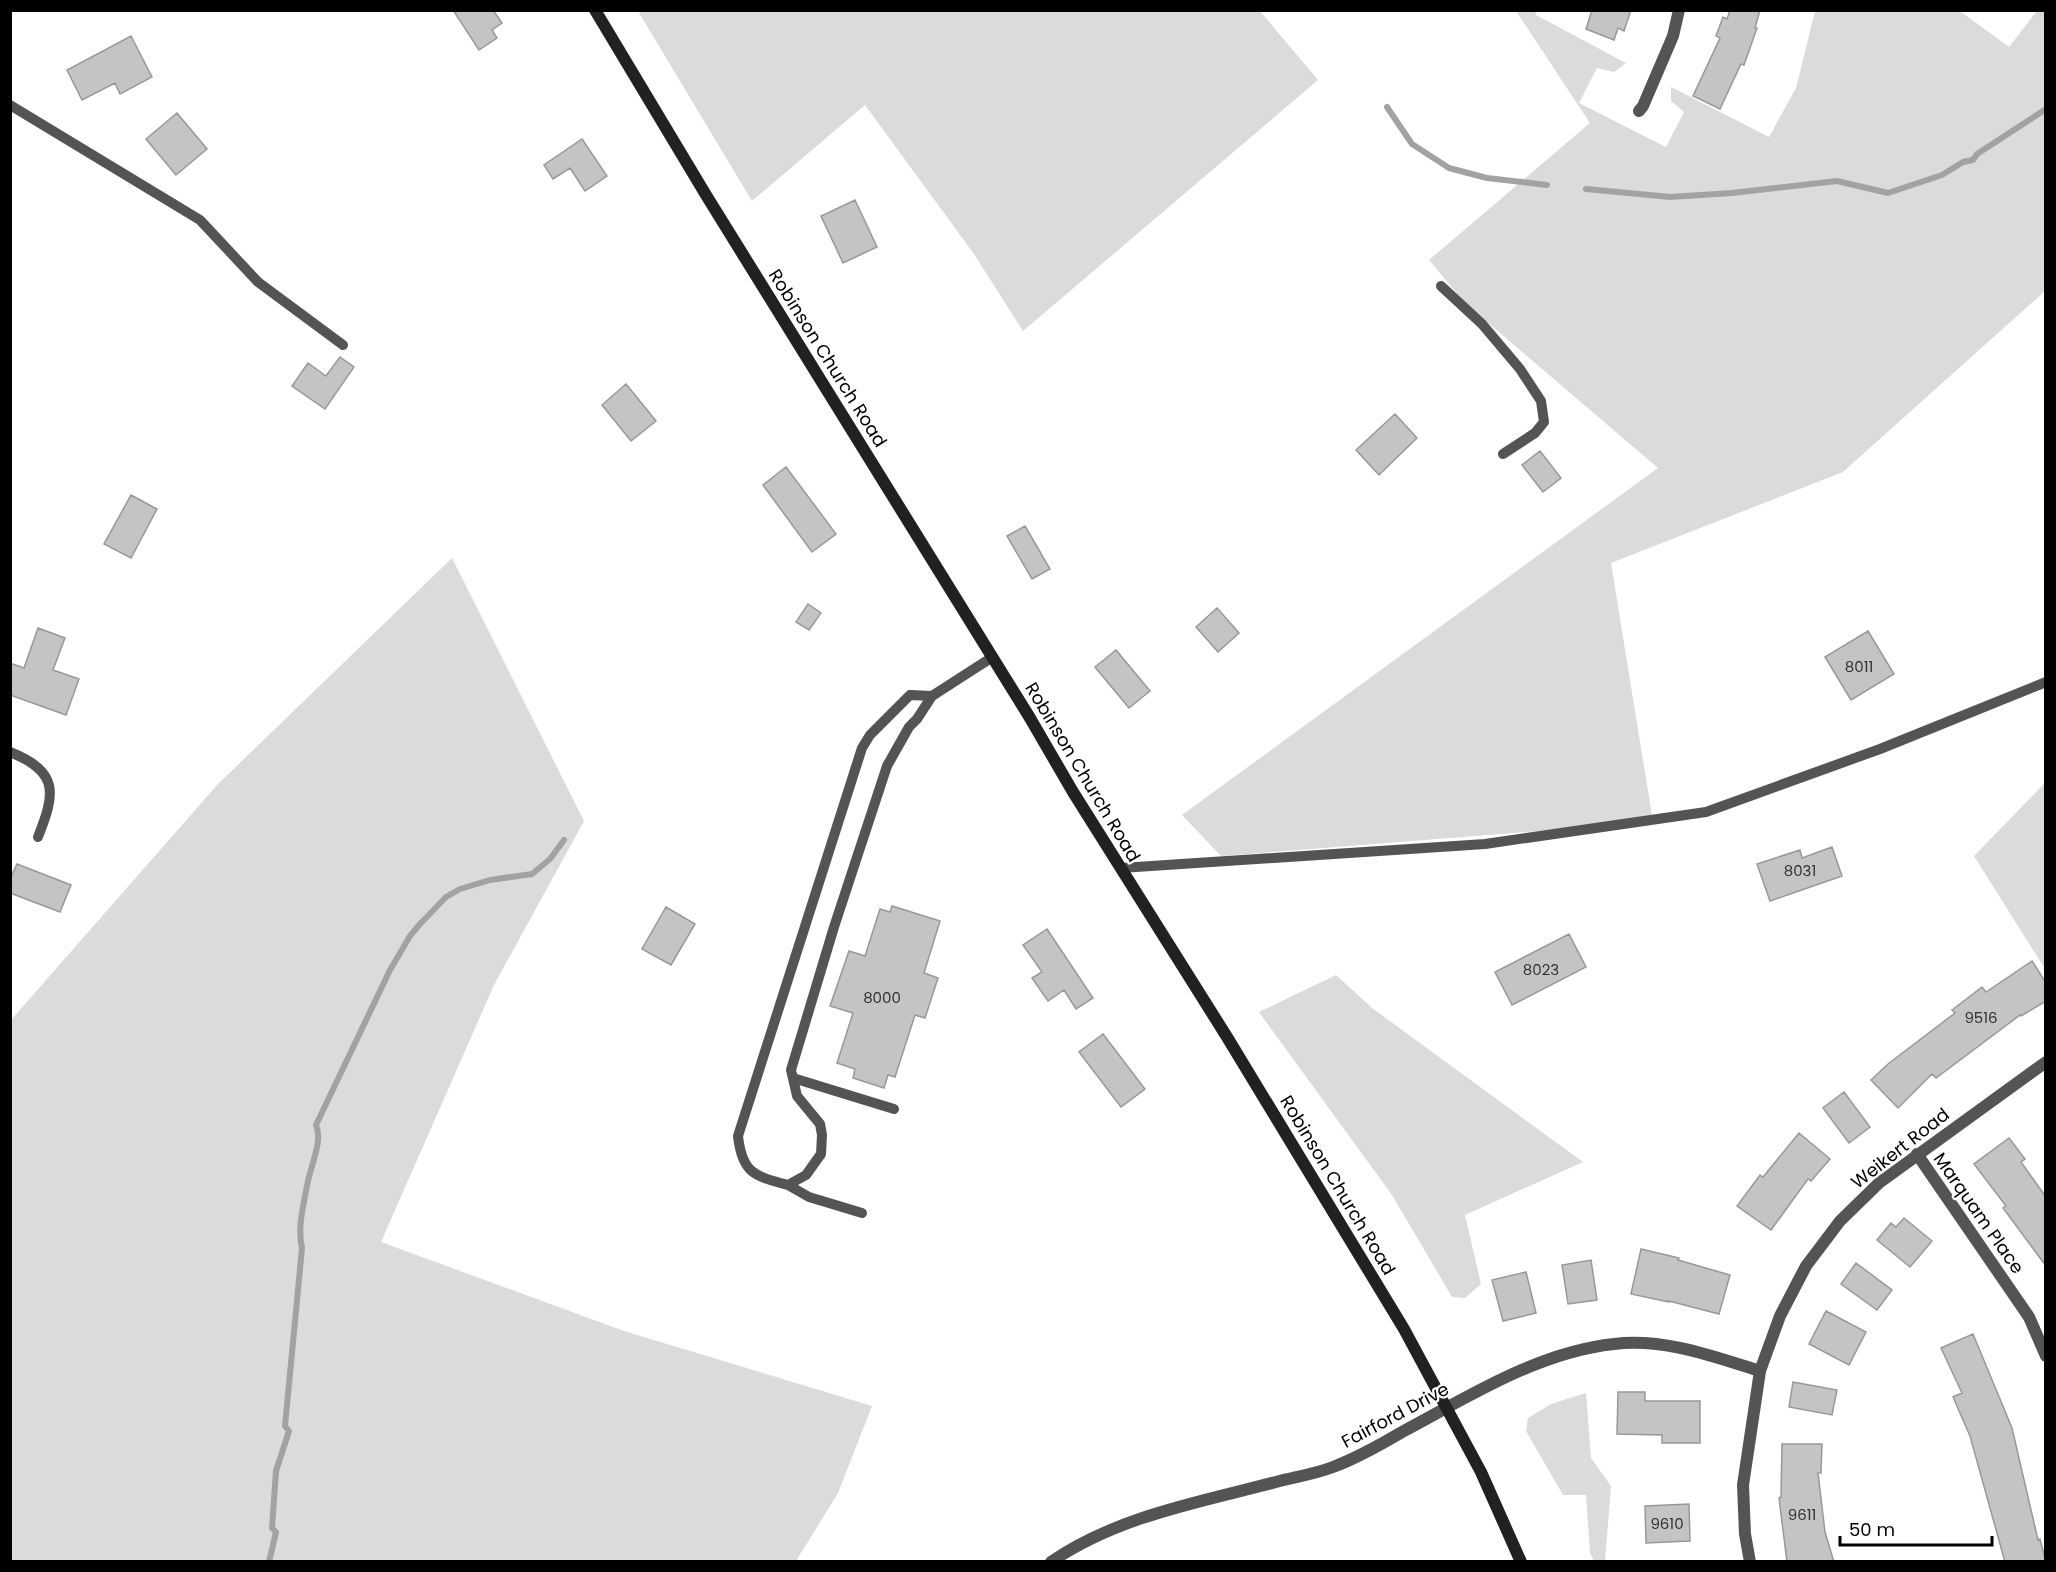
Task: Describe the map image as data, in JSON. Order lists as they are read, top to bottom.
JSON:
{
  "streets": {
    "street": [
      "Robinson Church Road",
      "Weikert Road",
      "Marquam Place",
      "Fairford Drive"
    ]
  },
  "crossings": [
    ["Robinson Church Road", "Fairford Drive"],
    ["Weikert Road", "Marquam Place"],
    ["Weikert Road", "Fairford Drive"]
  ],
  "house_numbers": [
    "8011",
    "8031",
    "8023",
    "8000",
    "9516",
    "9611",
    "9610"
  ],
  "scale_bar": "50 m"
}
